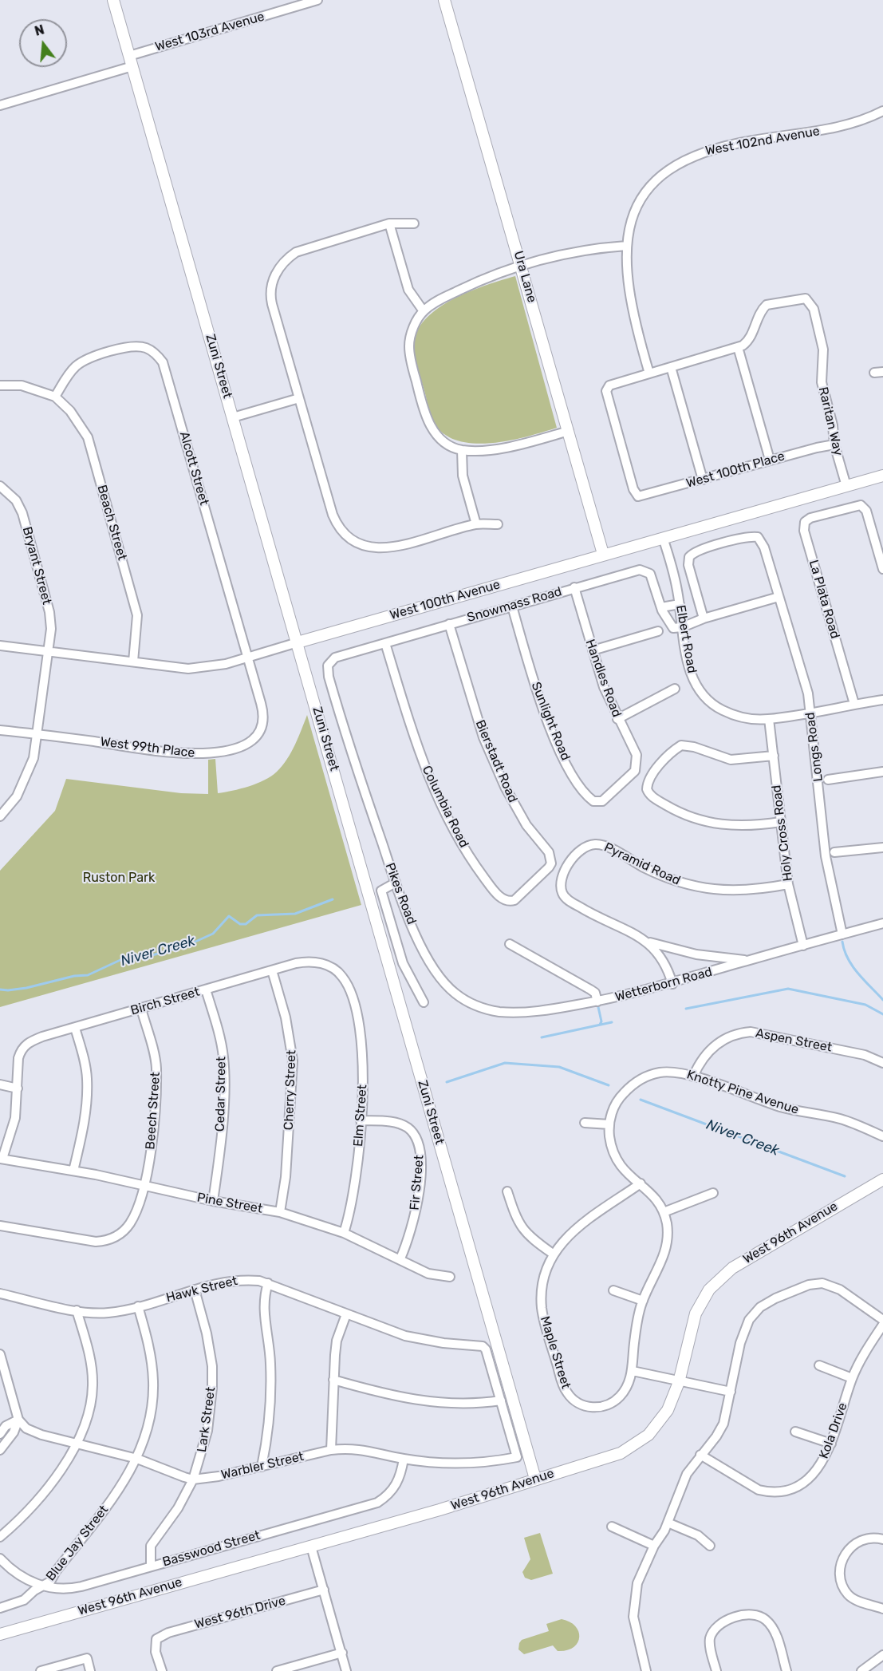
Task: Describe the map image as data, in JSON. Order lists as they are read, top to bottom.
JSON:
{
  "streets": {
    "street": [
      "West 103rd Avenue",
      "West 102nd Avenue",
      "Ura Lane",
      "Zuni Street",
      "Raritan Way",
      "Alcott Street",
      "West 100th Place",
      "Beach Street",
      "Bryant Street",
      "La Plata Road",
      "West 100th Avenue",
      "Snowmass Road",
      "Elbert Road",
      "Handles Road",
      "Sunlight Road",
      "Longs Road",
      "West 99th Place",
      "Bierstadt Road",
      "Columbia Road",
      "Holy Cross Road",
      "Pyramid Road",
      "Pikes Road",
      "Wetterborn Road",
      "Birch Street",
      "Aspen Street",
      "Cherry Street",
      "Knotty Pine Avenue",
      "Cedar Street",
      "Beech Street",
      "Elm Street",
      "Fir Street",
      "Pine Street",
      "West 96th Avenue",
      "Hawk Street",
      "Maple Street",
      "Lark Street",
      "Kola Drive",
      "Warbler Street",
      "Blue Jay Street",
      "Basswood Street",
      "West 96th Drive"
    ]
  },
  "crossings": [
    ["West 103rd Avenue", "Zuni Street"],
    ["West 102nd Avenue", "West 100th Place"],
    ["Ura Lane", "West 100th Avenue"],
    ["Zuni Street", "West 100th Avenue"],
    ["Zuni Street", "West 96th Avenue"],
    ["Raritan Way", "West 100th Place"],
    ["Raritan Way", "West 100th Avenue"],
    ["Alcott Street", "Beach Street"],
    ["Alcott Street", "West 100th Avenue"],
    ["Alcott Street", "West 99th Place"],
    ["Beach Street", "West 100th Avenue"],
    ["Bryant Street", "West 100th Avenue"],
    ["Bryant Street", "West 99th Place"],
    ["La Plata Road", "Elbert Road"],
    ["West 100th Avenue", "Elbert Road"],
    ["Snowmass Road", "Handles Road"],
    ["Snowmass Road", "Sunlight Road"],
    ["Snowmass Road", "Bierstadt Road"],
    ["Snowmass Road", "Columbia Road"],
    ["Snowmass Road", "Pikes Road"],
    ["Elbert Road", "Longs Road"],
    ["Elbert Road", "Holy Cross Road"],
    ["Handles Road", "Sunlight Road"],
    ["Longs Road", "Wetterborn Road"],
    ["Bierstadt Road", "Columbia Road"],
    ["Holy Cross Road", "Pyramid Road"],
    ["Holy Cross Road", "Wetterborn Road"],
    ["Pyramid Road", "Wetterborn Road"],
    ["Pikes Road", "Wetterborn Road"],
    ["Birch Street", "Cherry Street"],
    ["Birch Street", "Cedar Street"],
    ["Birch Street", "Beech Street"],
    ["Birch Street", "Elm Street"],
    ["Birch Street", "Pine Street"],
    ["Aspen Street", "Knotty Pine Avenue"],
    ["Cherry Street", "Pine Street"],
    ["Knotty Pine Avenue", "Maple Street"],
    ["Cedar Street", "Pine Street"],
    ["Beech Street", "Pine Street"],
    ["Elm Street", "Fir Street"],
    ["Elm Street", "Pine Street"],
    ["Fir Street", "Pine Street"],
    ["Hawk Street", "Lark Street"],
    ["Hawk Street", "Warbler Street"],
    ["Hawk Street", "Blue Jay Street"],
    ["Lark Street", "Warbler Street"],
    ["Lark Street", "Basswood Street"],
    ["Warbler Street", "Basswood Street"],
    ["Blue Jay Street", "Basswood Street"]
  ],
  "water": ["Niver Creek"],
  "parks": ["Ruston Park"],
  "north": "top"
}
